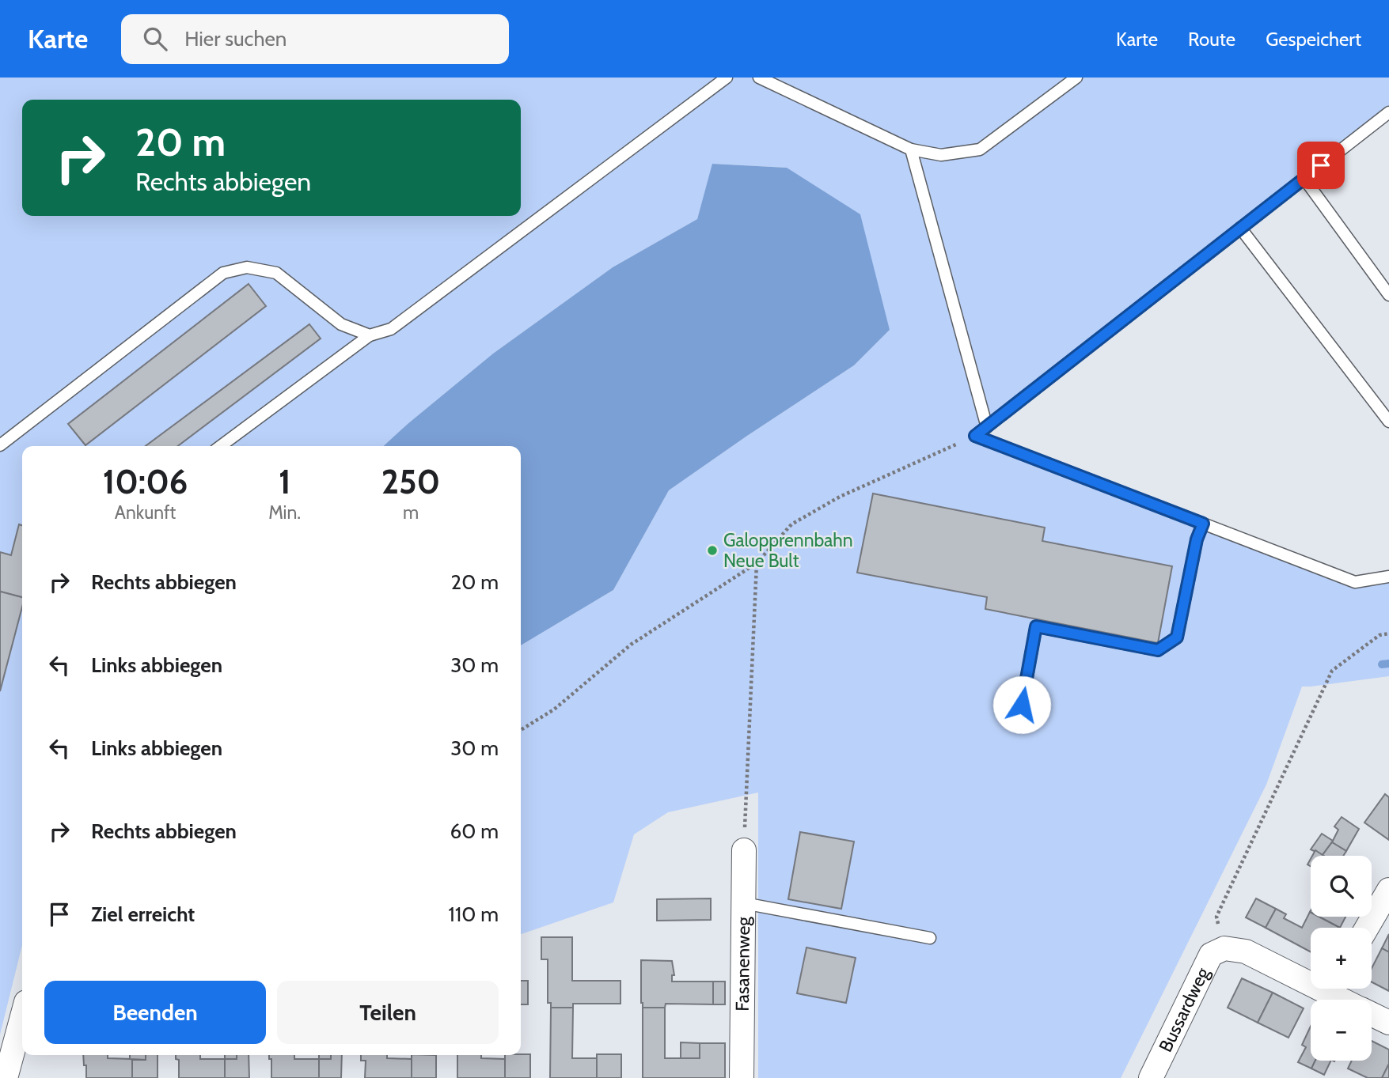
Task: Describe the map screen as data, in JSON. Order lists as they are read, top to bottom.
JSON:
{
  "streets": {
    "street": ["Fasanenweg", "Bussardweg"]
  },
  "places": ["Galopprennbahn Neue Bult"],
  "page": {
    "header": "Karte",
    "search": "Hier suchen",
    "nav": ["Karte", "Route", "Gespeichert"],
    "turn": ["20 m", "Rechts abbiegen"],
    "eta": [
      "10:06",
      "Ankunft",
      "1",
      "Min.",
      "250",
      "m"
    ],
    "list": [
      {
        "name": "Rechts abbiegen",
        "value": "20 m"
      },
      {
        "name": "Links abbiegen",
        "value": "30 m"
      },
      {
        "name": "Links abbiegen",
        "value": "30 m"
      },
      {
        "name": "Rechts abbiegen",
        "value": "60 m"
      },
      {
        "name": "Ziel erreicht",
        "value": "110 m"
      }
    ],
    "map_buttons": ["+", "−"],
    "buttons": ["Beenden", "Teilen"]
  }
}
